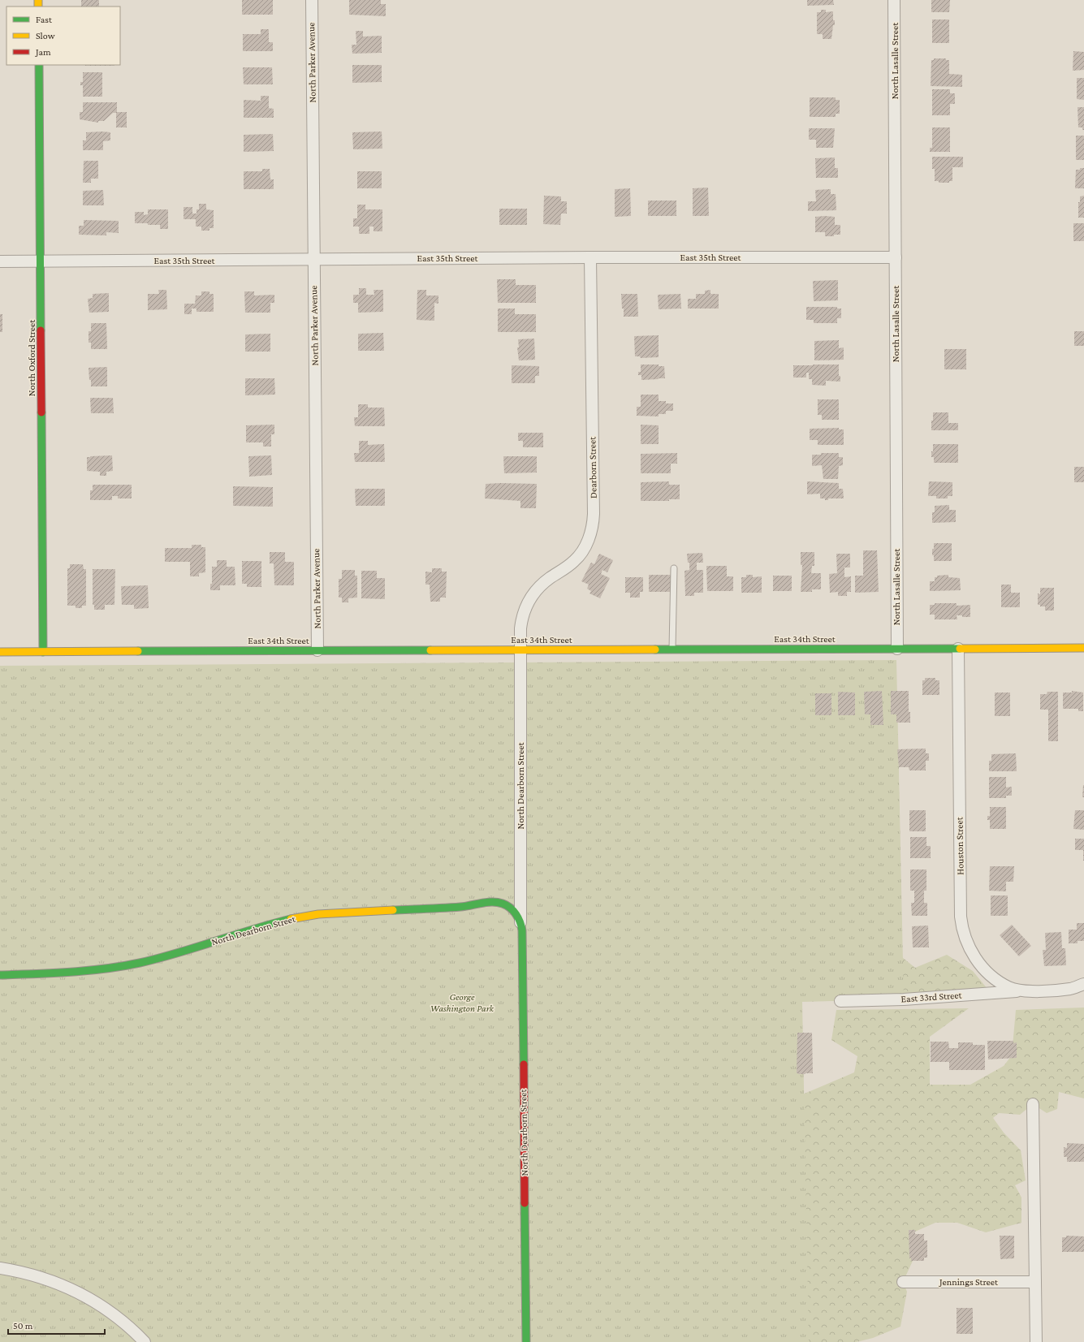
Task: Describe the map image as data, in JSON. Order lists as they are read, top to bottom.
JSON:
{
  "streets": {
    "street": [
      "North Lasalle Street",
      "North Parker Avenue",
      "East 35th Street",
      "North Oxford Street",
      "Dearborn Street",
      "East 34th Street",
      "North Dearborn Street",
      "Houston Street",
      "East 33rd Street",
      "Jennings Street"
    ]
  },
  "crossings": [
    ["North Lasalle Street", "East 35th Street"],
    ["North Lasalle Street", "East 34th Street"],
    ["North Parker Avenue", "East 35th Street"],
    ["North Parker Avenue", "East 34th Street"],
    ["East 35th Street", "North Oxford Street"],
    ["East 35th Street", "Dearborn Street"],
    ["North Oxford Street", "East 34th Street"],
    ["Dearborn Street", "East 34th Street"],
    ["Dearborn Street", "North Dearborn Street"],
    ["East 34th Street", "North Dearborn Street"],
    ["East 34th Street", "Houston Street"],
    ["Houston Street", "East 33rd Street"]
  ],
  "parks": ["George Washington Park"],
  "legend": ["Fast", "Slow", "Jam"],
  "scale_bar": "50 m"
}
